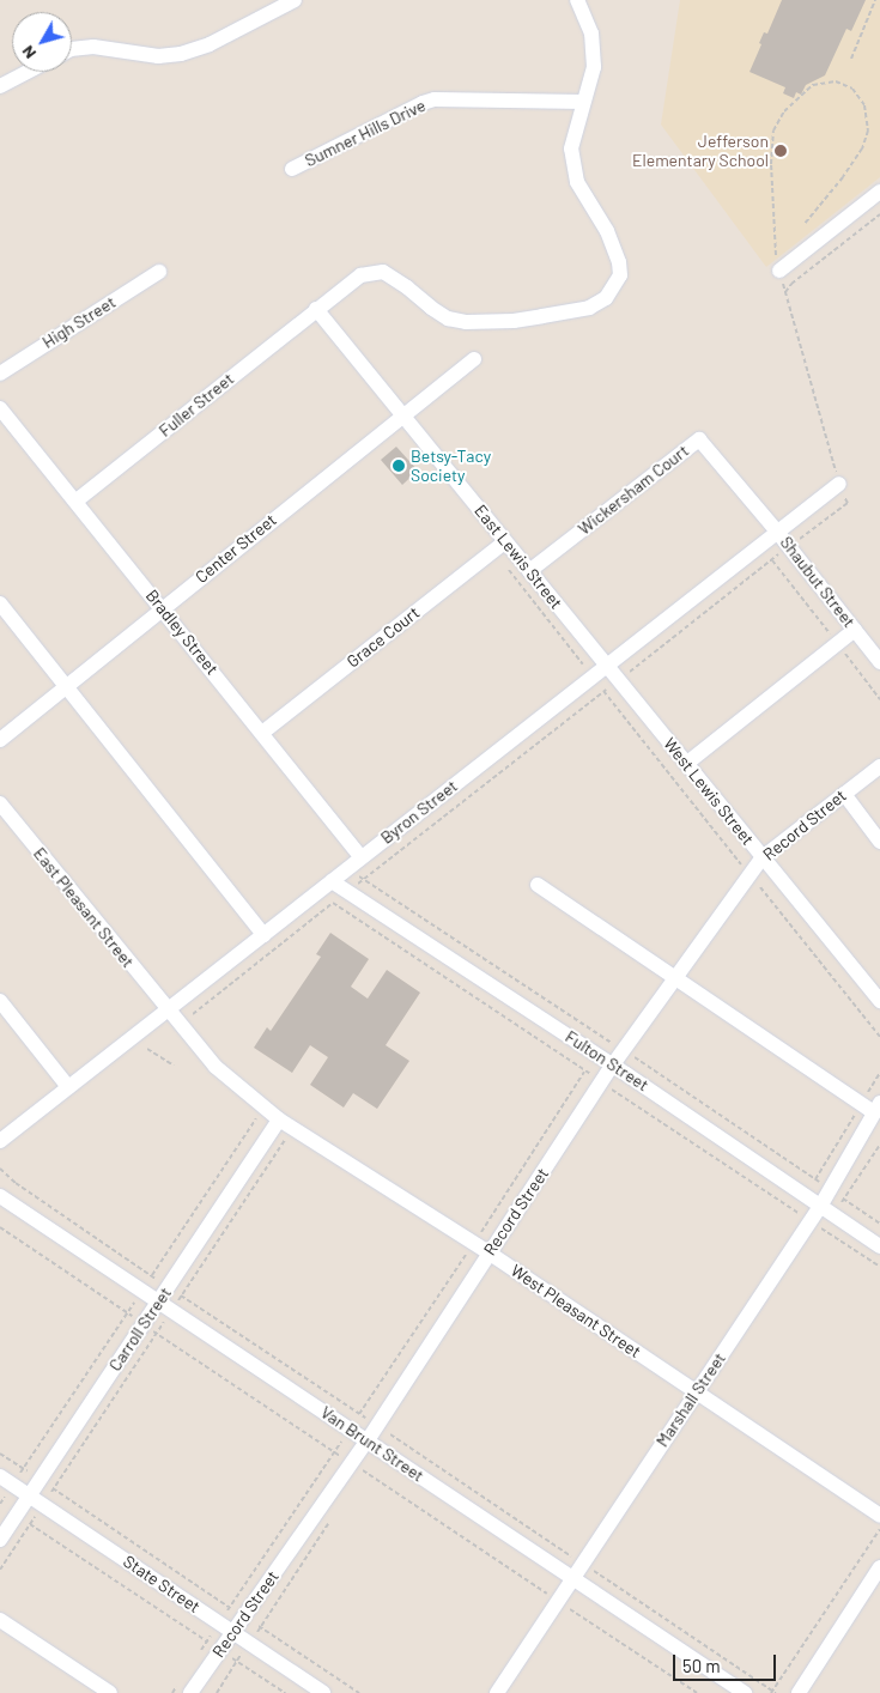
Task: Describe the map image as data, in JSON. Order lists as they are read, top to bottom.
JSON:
{
  "streets": {
    "street": [
      "Sumner Hills Drive",
      "High Street",
      "Fuller Street",
      "Wickersham Court",
      "Center Street",
      "East Lewis Street",
      "Shaubut Street",
      "Bradley Street",
      "Grace Court",
      "West Lewis Street",
      "Byron Street",
      "Record Street",
      "East Pleasant Street",
      "Fulton Street",
      "West Pleasant Street",
      "Carroll Street",
      "Marshall Street",
      "Van Brunt Street",
      "State Street"
    ]
  },
  "crossings": [
    ["Sumner Hills Drive", "Fuller Street"],
    ["Fuller Street", "East Lewis Street"],
    ["Fuller Street", "Bradley Street"],
    ["Wickersham Court", "East Lewis Street"],
    ["Wickersham Court", "Shaubut Street"],
    ["Wickersham Court", "Byron Street"],
    ["Center Street", "East Lewis Street"],
    ["Center Street", "Bradley Street"],
    ["East Lewis Street", "Grace Court"],
    ["East Lewis Street", "West Lewis Street"],
    ["East Lewis Street", "Byron Street"],
    ["Shaubut Street", "Byron Street"],
    ["Bradley Street", "Grace Court"],
    ["Bradley Street", "Byron Street"],
    ["West Lewis Street", "Byron Street"],
    ["West Lewis Street", "Record Street"],
    ["Byron Street", "East Pleasant Street"],
    ["Byron Street", "Fulton Street"],
    ["Byron Street", "West Pleasant Street"],
    ["Record Street", "Fulton Street"],
    ["Record Street", "West Pleasant Street"],
    ["Record Street", "Van Brunt Street"],
    ["Record Street", "State Street"],
    ["East Pleasant Street", "West Pleasant Street"],
    ["Fulton Street", "Marshall Street"],
    ["West Pleasant Street", "Carroll Street"],
    ["West Pleasant Street", "Marshall Street"],
    ["Carroll Street", "Van Brunt Street"],
    ["Carroll Street", "State Street"],
    ["Marshall Street", "Van Brunt Street"]
  ],
  "places": ["Jefferson Elementary School", "Betsy-Tacy Society"],
  "scale_bar": "50 m",
  "north": "bottom left"
}
